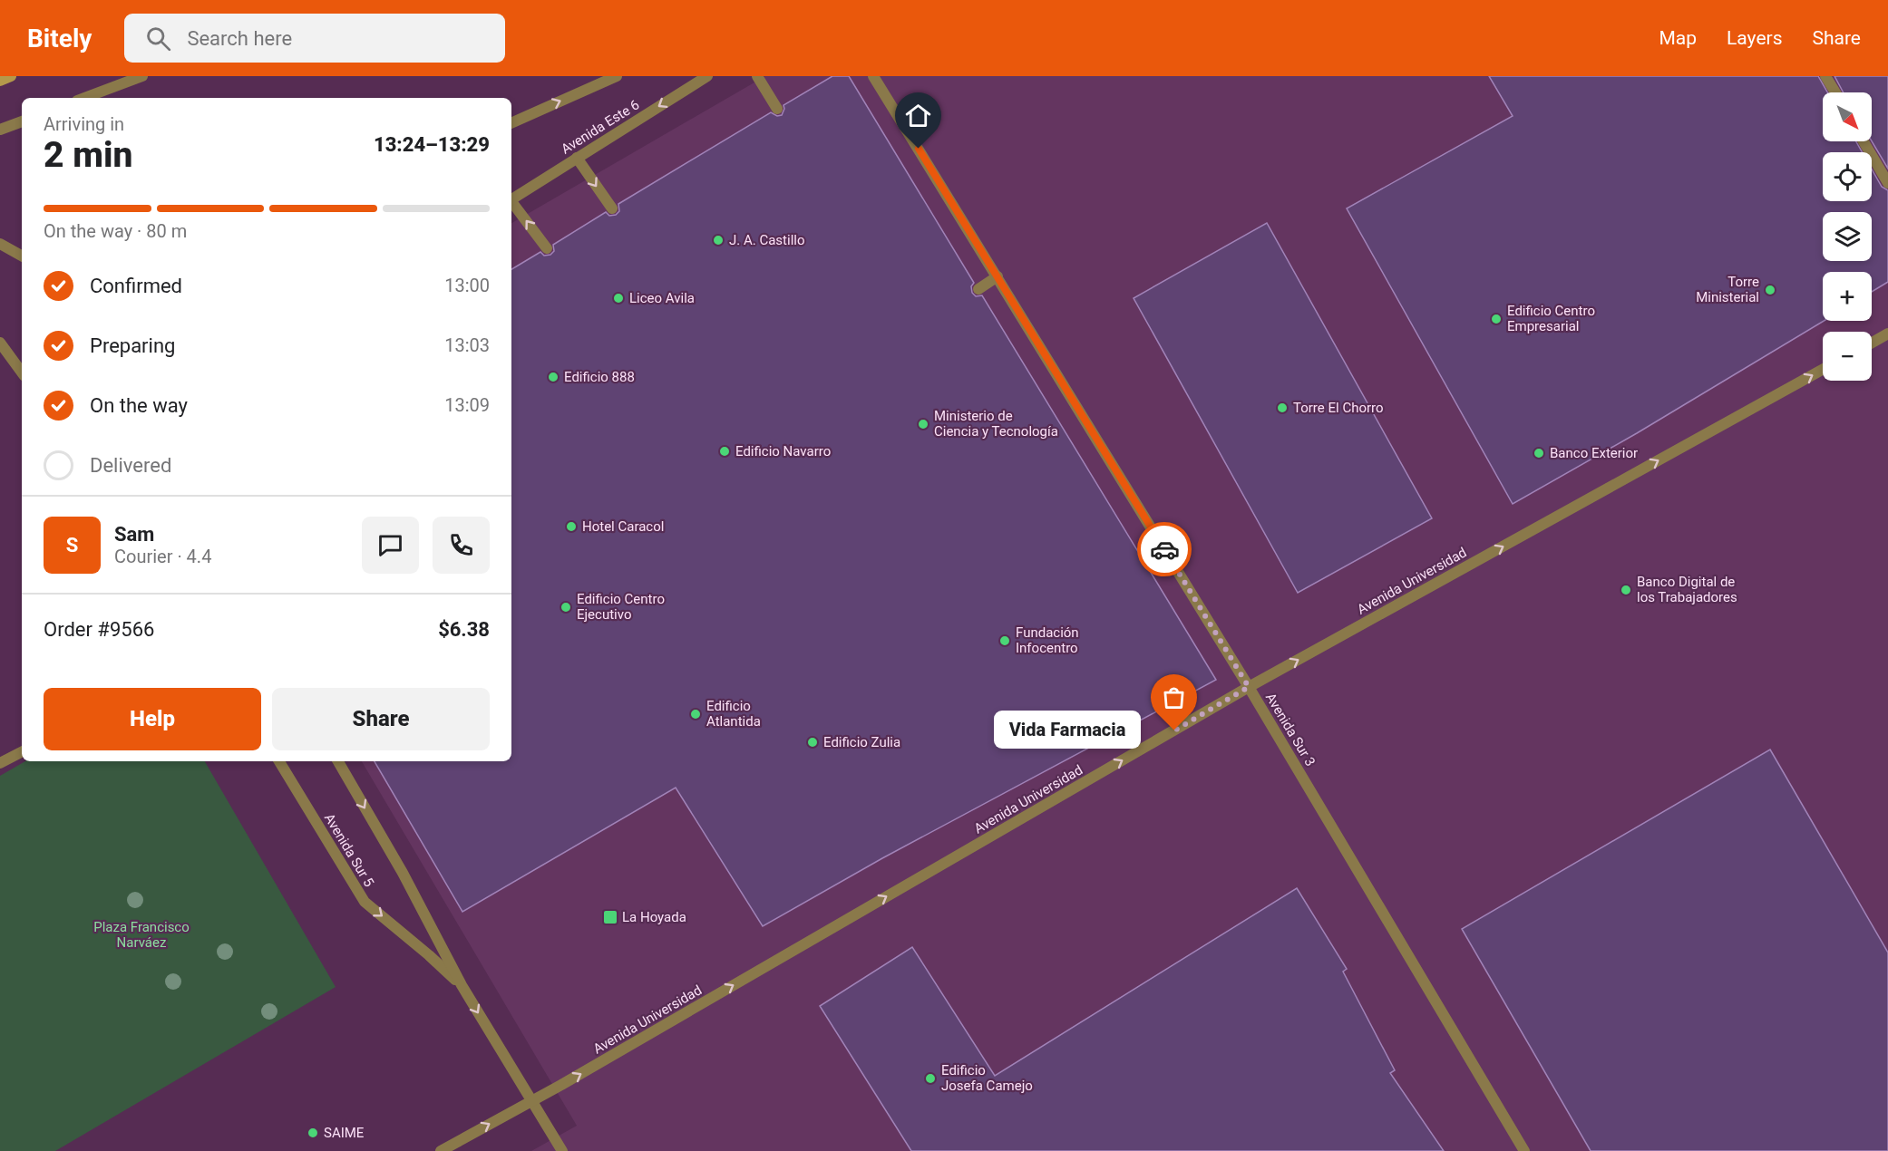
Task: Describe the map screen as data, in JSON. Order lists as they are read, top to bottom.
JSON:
{
  "streets": {
    "street": [
      "Avenida Este 6",
      "Avenida Universidad",
      "Avenida Sur 3",
      "Avenida Sur 5"
    ]
  },
  "crossings": [
    ["Avenida Universidad", "Avenida Sur 3"],
    ["Avenida Universidad", "Avenida Sur 5"]
  ],
  "one_way": ["Avenida Universidad", "Avenida Sur 5"],
  "parks": ["Plaza Francisco Narváez"],
  "places": {
    "other": [
      "J. A. Castillo",
      "Torre Ministerial",
      "Liceo Avila",
      "Edificio Centro Empresarial",
      "Edificio 888",
      "Torre El Chorro",
      "Ministerio de Ciencia y Tecnología",
      "Edificio Navarro",
      "Banco Exterior",
      "Hotel Caracol",
      "Banco Digital de los Trabajadores",
      "Edificio Centro Ejecutivo",
      "Fundación Infocentro",
      "Edificio Atlantida",
      "Vida Farmacia",
      "Edificio Zulia",
      "Edificio Josefa Camejo",
      "SAIME"
    ],
    "transit": ["La Hoyada"]
  },
  "north": "bottom right",
  "page": {
    "header": "Bitely",
    "search": "Search here",
    "nav": ["Map", "Layers", "Share"],
    "map_buttons": ["+", "−"],
    "heading": ["2 min", "Arriving in", "13:24–13:29"],
    "panel": [
      "Sam",
      "Courier · 4.4",
      "Order #9566",
      "$6.38"
    ],
    "bar": "On the way · 80 m",
    "list": [
      ["Confirmed", "13:00"],
      ["Preparing", "13:03"],
      ["On the way", "13:09"],
      "Delivered"
    ],
    "round": "S",
    "buttons": ["Help", "Share"],
    "bubble": "Vida Farmacia"
  }
}
